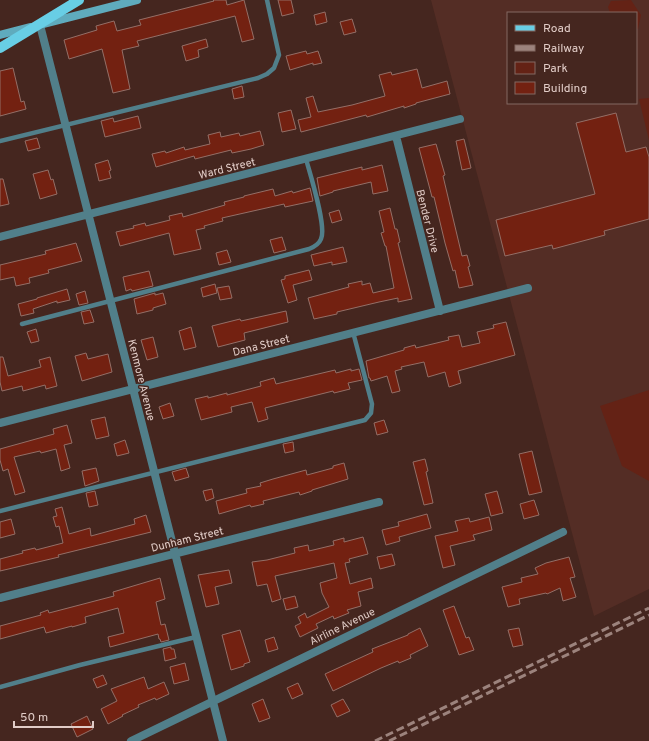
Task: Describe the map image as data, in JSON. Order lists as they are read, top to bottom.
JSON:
{
  "streets": {
    "street": [
      "Ward Street",
      "Bender Drive",
      "Dana Street",
      "Kenmore Avenue",
      "Dunham Street",
      "Airline Avenue"
    ]
  },
  "crossings": [
    ["Ward Street", "Bender Drive"],
    ["Ward Street", "Kenmore Avenue"],
    ["Bender Drive", "Dana Street"],
    ["Dana Street", "Kenmore Avenue"],
    ["Kenmore Avenue", "Dunham Street"],
    ["Kenmore Avenue", "Airline Avenue"]
  ],
  "legend": [
    "Road",
    "Railway",
    "Park",
    "Building"
  ],
  "scale_bar": "50 m"
}
